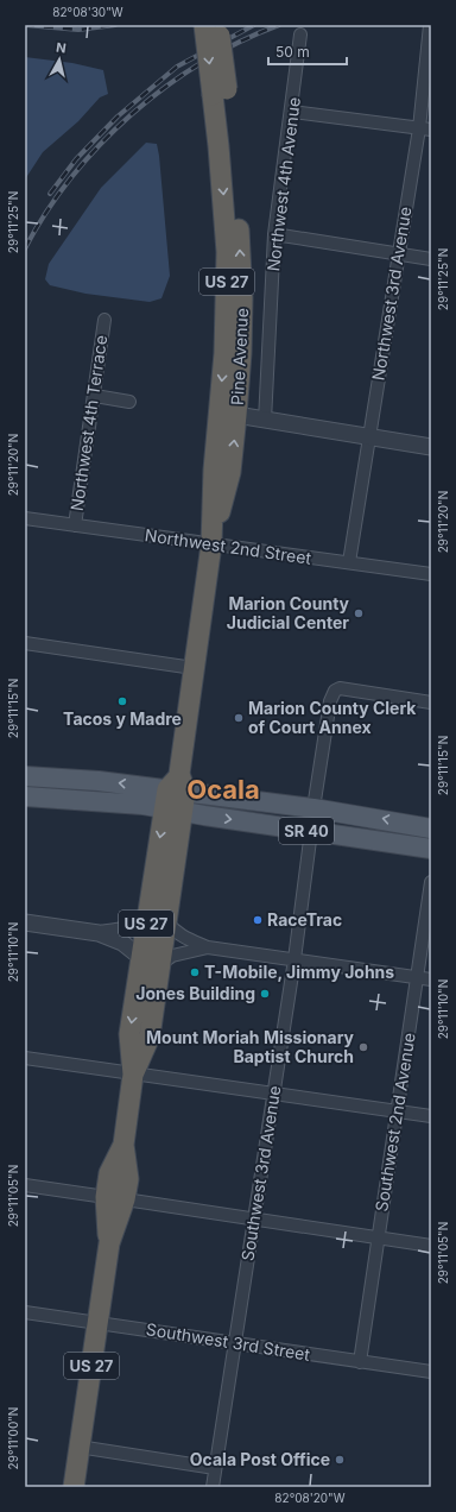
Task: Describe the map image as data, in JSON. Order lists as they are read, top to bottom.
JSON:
{
  "streets": {
    "highway": ["US 27", "Pine Avenue"],
    "main road": ["SR 40"],
    "street": [
      "Northwest 4th Avenue",
      "Northwest 3rd Avenue",
      "Northwest 4th Terrace",
      "Northwest 2nd Street",
      "Southwest 2nd Avenue",
      "Southwest 3rd Avenue",
      "Southwest 3rd Street"
    ]
  },
  "crossings": [
    ["Northwest 3rd Avenue", "Northwest 2nd Street"],
    ["Pine Avenue", "Northwest 2nd Street"],
    ["Pine Avenue", "SR 40"],
    ["Pine Avenue", "Southwest 3rd Street"],
    ["Northwest 4th Terrace", "Northwest 2nd Street"],
    ["SR 40", "Southwest 3rd Avenue"],
    ["Southwest 2nd Avenue", "Southwest 3rd Street"],
    ["Southwest 3rd Avenue", "Southwest 3rd Street"]
  ],
  "districts": ["Ocala"],
  "places": [
    "Marion County Judicial Center",
    "Tacos y Madre",
    "Marion County Clerk of Court Annex",
    "RaceTrac",
    "T-Mobile, Jimmy Johns",
    "Jones Building",
    "Mount Moriah Missionary Baptist Church",
    "Ocala Post Office"
  ],
  "scale_bar": "50 m",
  "north": "top",
  "coordinates": [
    "82°08'30\"W",
    "29°11'25\"N",
    "29°11'20\"N",
    "29°11'15\"N",
    "29°11'10\"N",
    "29°11'05\"N",
    "29°11'00\"N",
    "82°08'20\"W"
  ]
}
